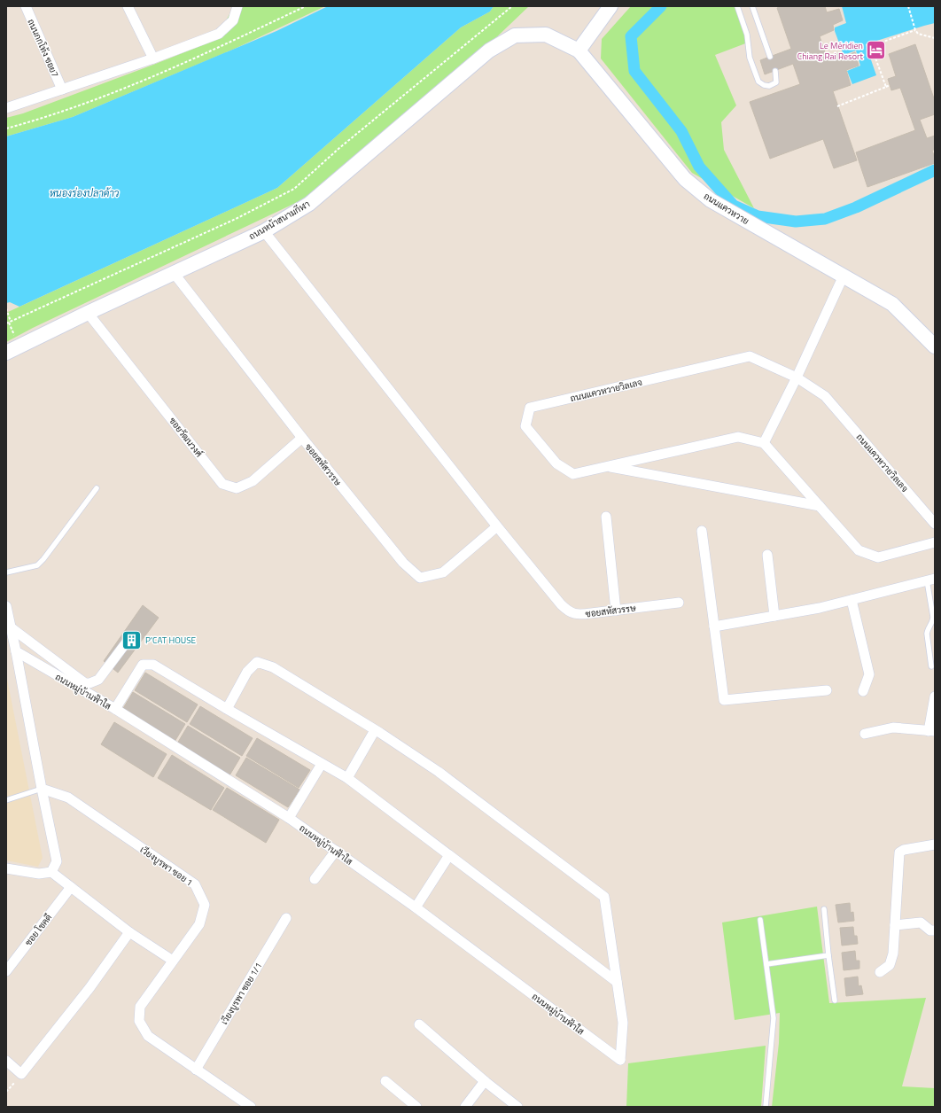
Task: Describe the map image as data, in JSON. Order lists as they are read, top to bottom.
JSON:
{
  "streets": {
    "street": [
      "ถนนกกโท้ง ซอย7",
      "ถนนแควหวาย",
      "ถนนหน้าสนามกีฬา",
      "ถนนแควหวายวิลเลจ",
      "ซอยวัฒนวงศ์",
      "ซอยสหัสวรรษ",
      "ถนนหมู่บ้านฟ้าใส",
      "เวียงบูรพา ซอย 1",
      "ซอย โชคดี",
      "เวียงบูรพา ซอย 1/1"
    ]
  },
  "crossings": [
    ["ถนนแควหวาย", "ถนนหน้าสนามกีฬา"],
    ["ถนนหน้าสนามกีฬา", "ซอยวัฒนวงศ์"],
    ["ถนนหน้าสนามกีฬา", "ซอยสหัสวรรษ"],
    ["ซอยวัฒนวงศ์", "ซอยสหัสวรรษ"],
    ["เวียงบูรพา ซอย 1", "เวียงบูรพา ซอย 1/1"]
  ],
  "water": ["หนองร่องปลาค้าว"],
  "places": {
    "hotel": ["Le Méridien Chiang Rai Resort"],
    "building": ["P'CAT HOUSE"]
  }
}
